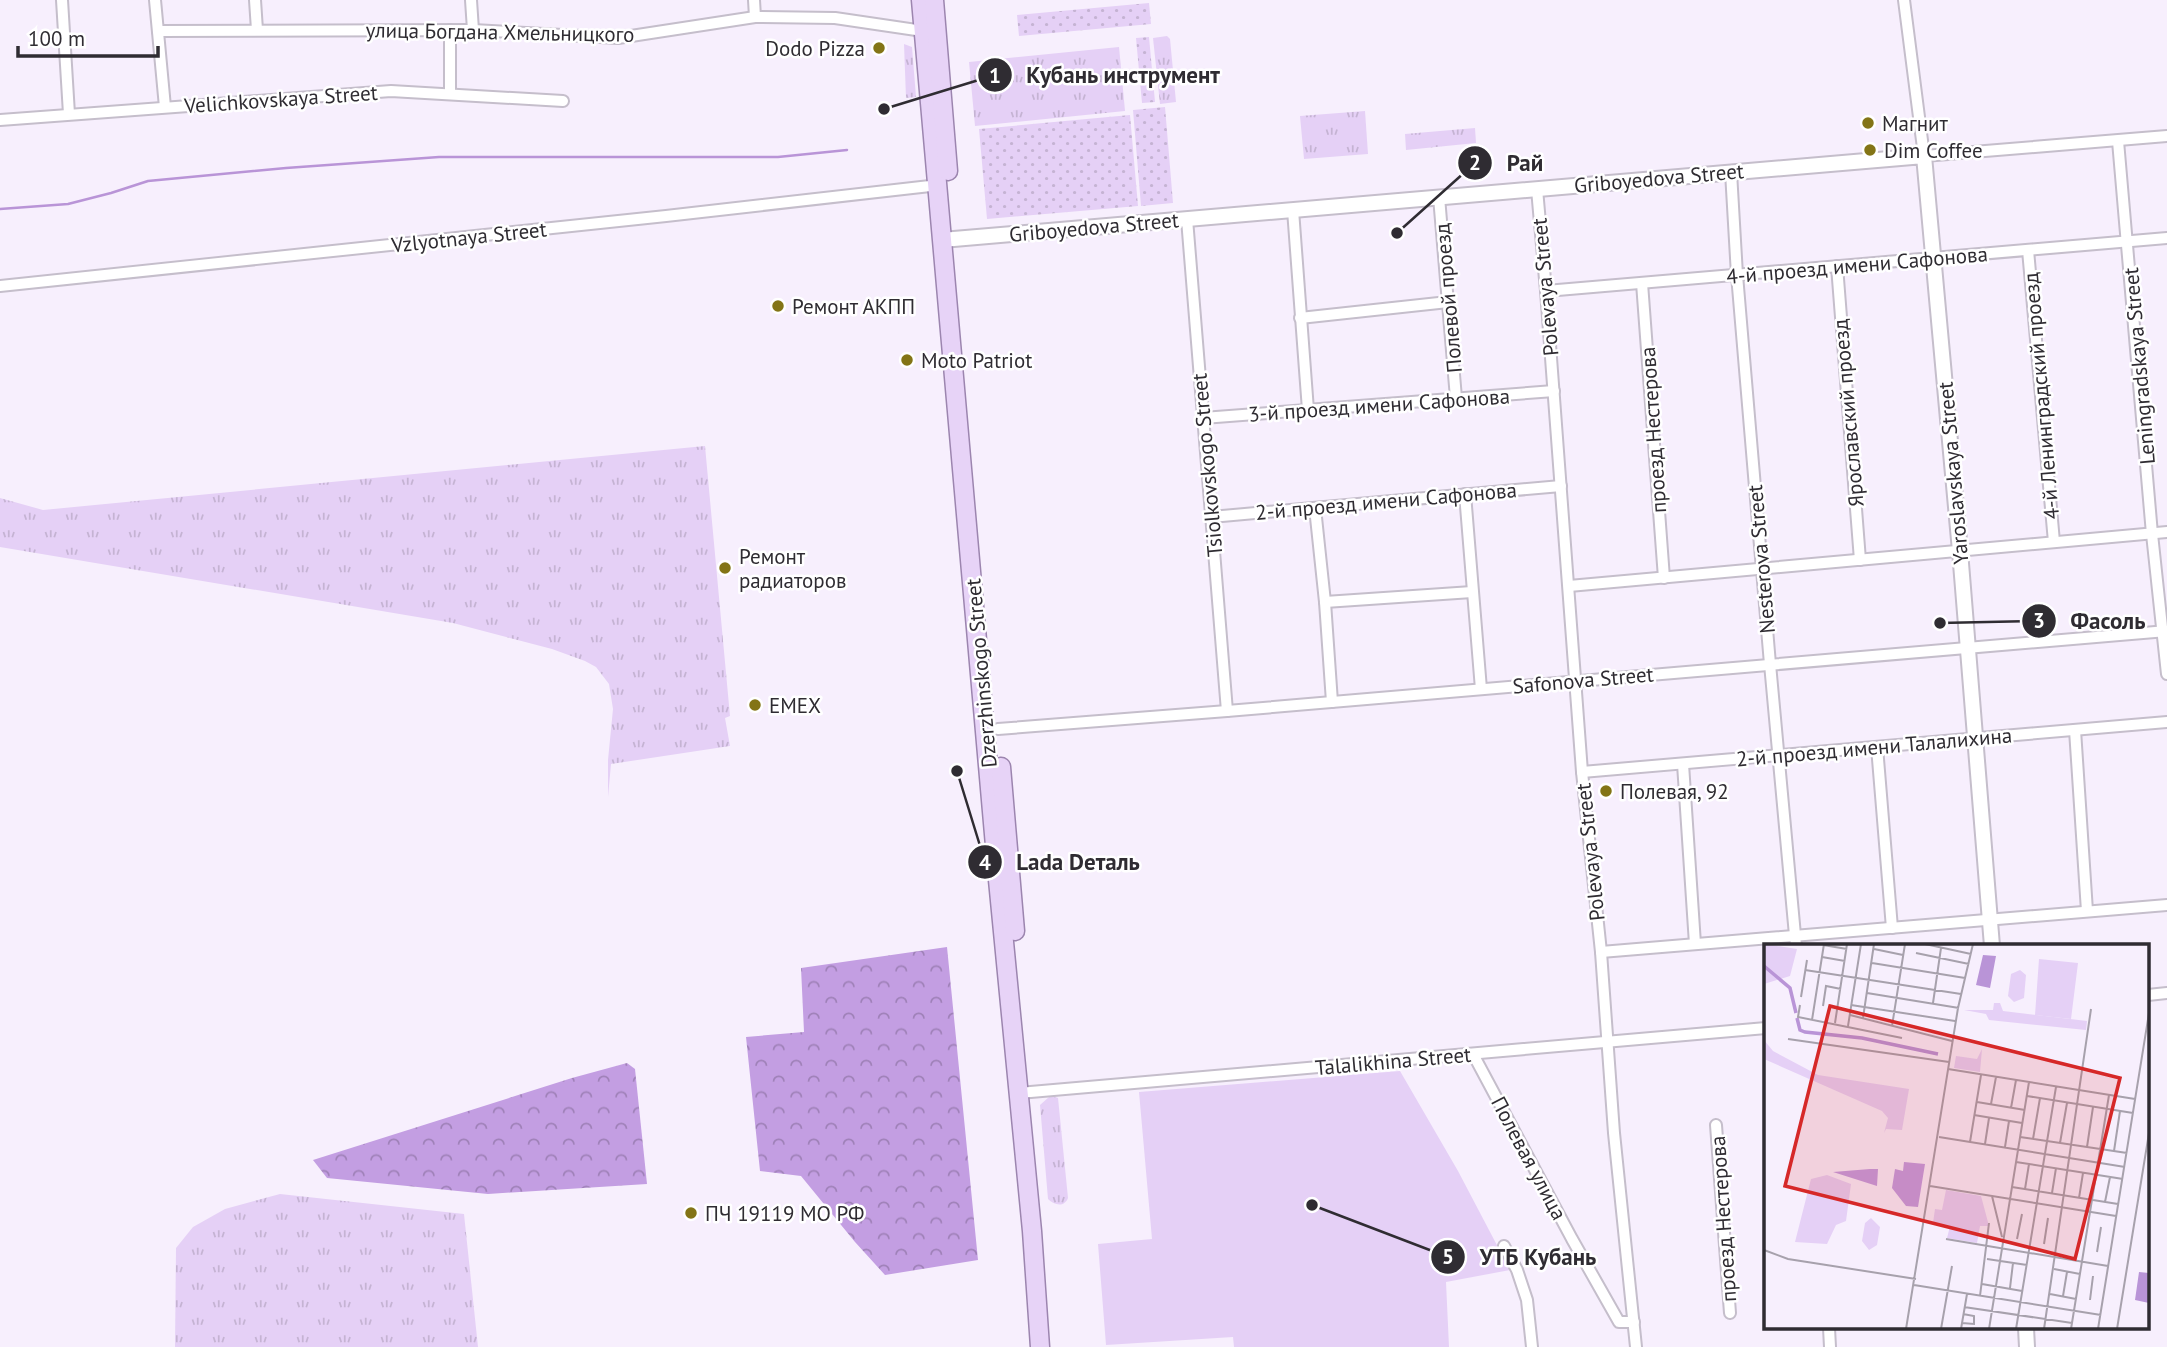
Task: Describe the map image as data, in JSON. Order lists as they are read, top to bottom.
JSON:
{
  "streets": {
    "main road": ["Dzerzhinskogo Street"],
    "street": [
      "улица Богдана Хмельницкого",
      "Velichkovskaya Street",
      "Griboyedova Street",
      "Vzlyotnaya Street",
      "4-й проезд имени Сафонова",
      "Polevaya Street",
      "Полевой проезд",
      "Leningradskaya Street",
      "4-й Ленинградский проезд",
      "3-й проезд имени Сафонова",
      "Ярославский проезд",
      "проезд Нестерова",
      "Tsiolkovskogo Street",
      "Yaroslavskaya Street",
      "2-й проезд имени Сафонова",
      "Nesterova Street",
      "Safonova Street",
      "2-й проезд имени Талалихина",
      "Talalikhina Street",
      "Полевая улица"
    ]
  },
  "crossings": [
    ["улица Богдана Хмельницкого", "Dzerzhinskogo Street"],
    ["Griboyedova Street", "Polevaya Street"],
    ["Griboyedova Street", "Полевой проезд"],
    ["Griboyedova Street", "Leningradskaya Street"],
    ["Griboyedova Street", "Tsiolkovskogo Street"],
    ["Griboyedova Street", "Yaroslavskaya Street"],
    ["Griboyedova Street", "Nesterova Street"],
    ["Griboyedova Street", "Dzerzhinskogo Street"],
    ["Vzlyotnaya Street", "Dzerzhinskogo Street"],
    ["4-й проезд имени Сафонова", "Polevaya Street"],
    ["4-й проезд имени Сафонова", "Leningradskaya Street"],
    ["4-й проезд имени Сафонова", "4-й Ленинградский проезд"],
    ["4-й проезд имени Сафонова", "Ярославский проезд"],
    ["4-й проезд имени Сафонова", "проезд Нестерова"],
    ["4-й проезд имени Сафонова", "Yaroslavskaya Street"],
    ["4-й проезд имени Сафонова", "Nesterova Street"],
    ["Polevaya Street", "3-й проезд имени Сафонова"],
    ["Polevaya Street", "2-й проезд имени Сафонова"],
    ["Polevaya Street", "Safonova Street"],
    ["Polevaya Street", "2-й проезд имени Талалихина"],
    ["Polevaya Street", "Talalikhina Street"],
    ["Polevaya Street", "Полевая улица"],
    ["Полевой проезд", "3-й проезд имени Сафонова"],
    ["Leningradskaya Street", "Safonova Street"],
    ["3-й проезд имени Сафонова", "Tsiolkovskogo Street"],
    ["Tsiolkovskogo Street", "2-й проезд имени Сафонова"],
    ["Tsiolkovskogo Street", "Safonova Street"],
    ["Yaroslavskaya Street", "Safonova Street"],
    ["Yaroslavskaya Street", "2-й проезд имени Талалихина"],
    ["Nesterova Street", "Safonova Street"],
    ["Nesterova Street", "2-й проезд имени Талалихина"],
    ["Dzerzhinskogo Street", "Safonova Street"],
    ["Dzerzhinskogo Street", "Talalikhina Street"],
    ["Talalikhina Street", "Полевая улица"]
  ],
  "places": [
    "Dodo Pizza",
    "Кубань инструмент",
    "Магнит",
    "Dim Coffee",
    "Рай",
    "Ремонт АКПП",
    "Moto Patriot",
    "Ремонт радиаторов",
    "Фасоль",
    "EMEX",
    "Lada Dеталь",
    "Полевая, 92",
    "УТБ Кубань",
    "ПЧ 19119 МО РФ"
  ],
  "scale_bar": "100 m"
}
